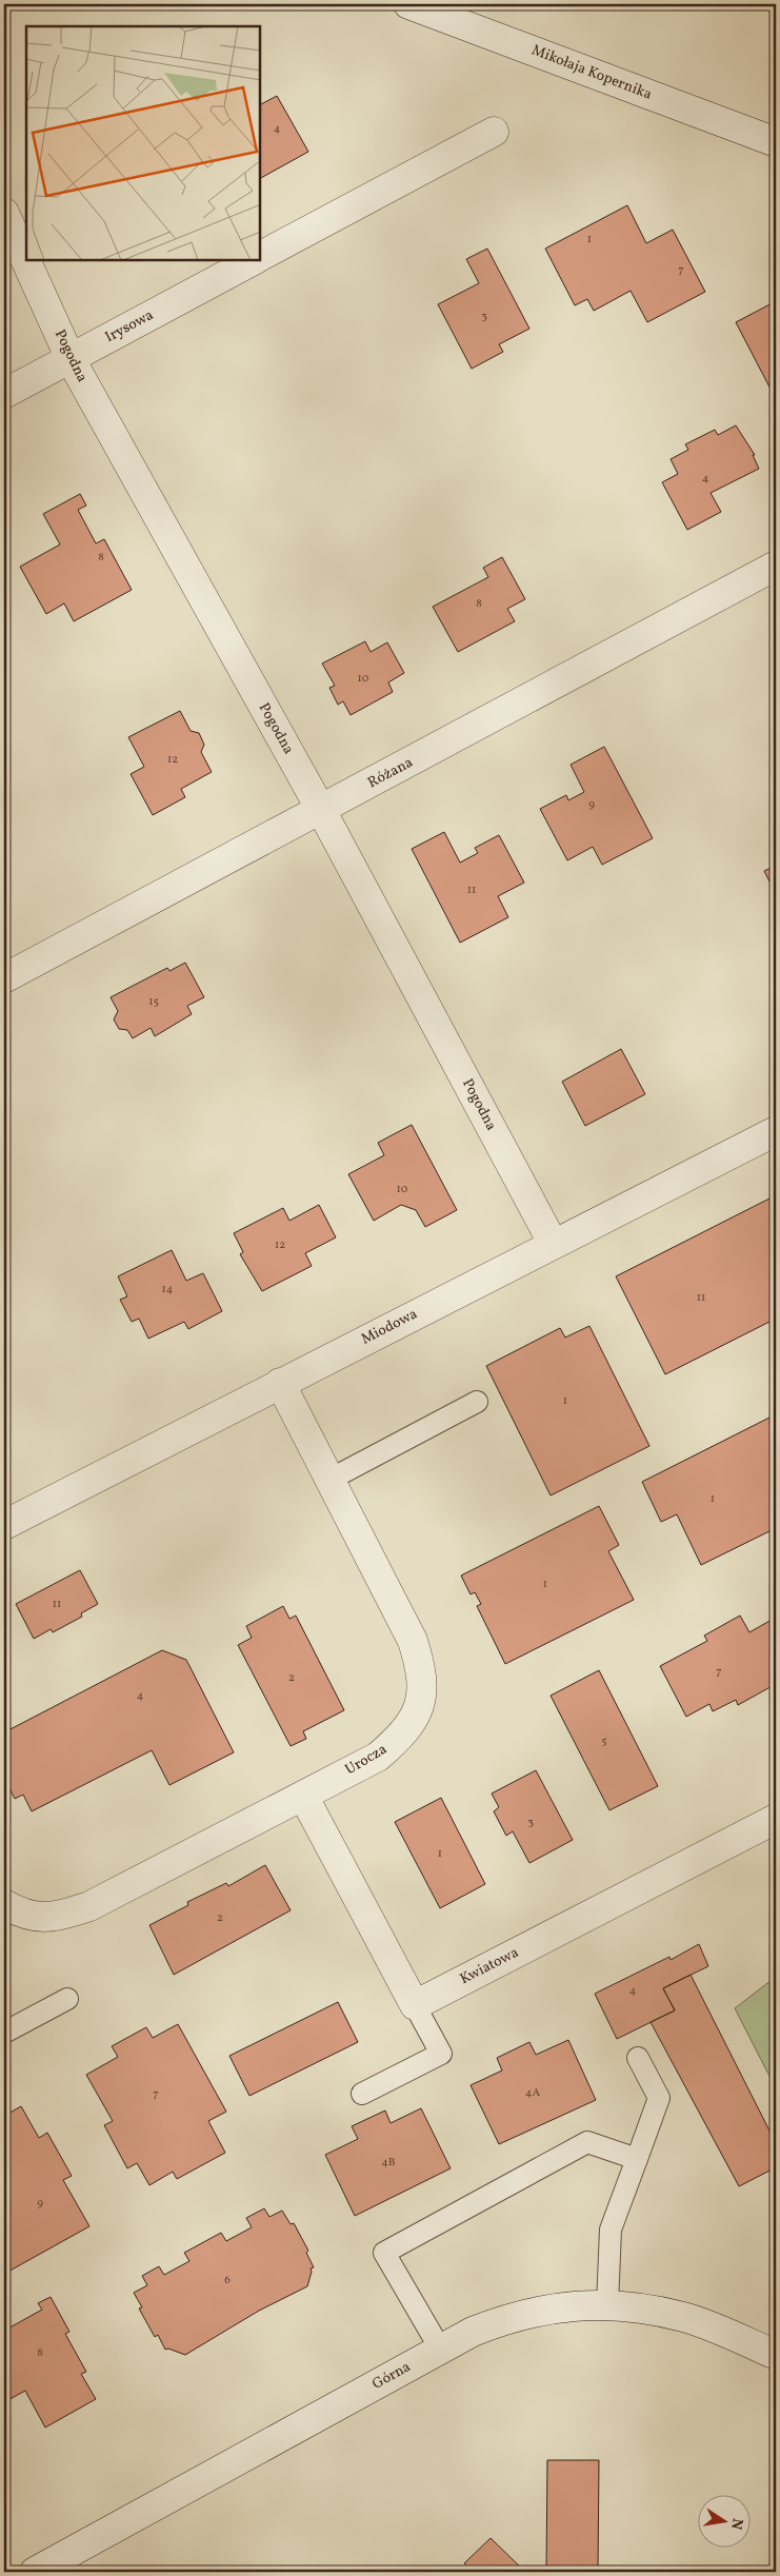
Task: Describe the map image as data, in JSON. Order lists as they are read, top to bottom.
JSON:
{
  "streets": {
    "street": [
      "Mikołaja Kopernika",
      "Irysowa",
      "Pogodna",
      "Różana",
      "Miodowa",
      "Urocza",
      "Kwiatowa",
      "Górna"
    ]
  },
  "crossings": [
    ["Irysowa", "Pogodna"],
    ["Pogodna", "Różana"],
    ["Pogodna", "Miodowa"],
    ["Miodowa", "Urocza"]
  ],
  "house_numbers": [
    "4",
    "1",
    "7",
    "3",
    "4",
    "8",
    "8",
    "10",
    "12",
    "9",
    "11",
    "15",
    "10",
    "12",
    "14",
    "11",
    "1",
    "1",
    "1",
    "11",
    "7",
    "2",
    "4",
    "5",
    "3",
    "1",
    "2",
    "4",
    "4A",
    "7",
    "4B",
    "9",
    "6",
    "8"
  ],
  "north": "right"
}
